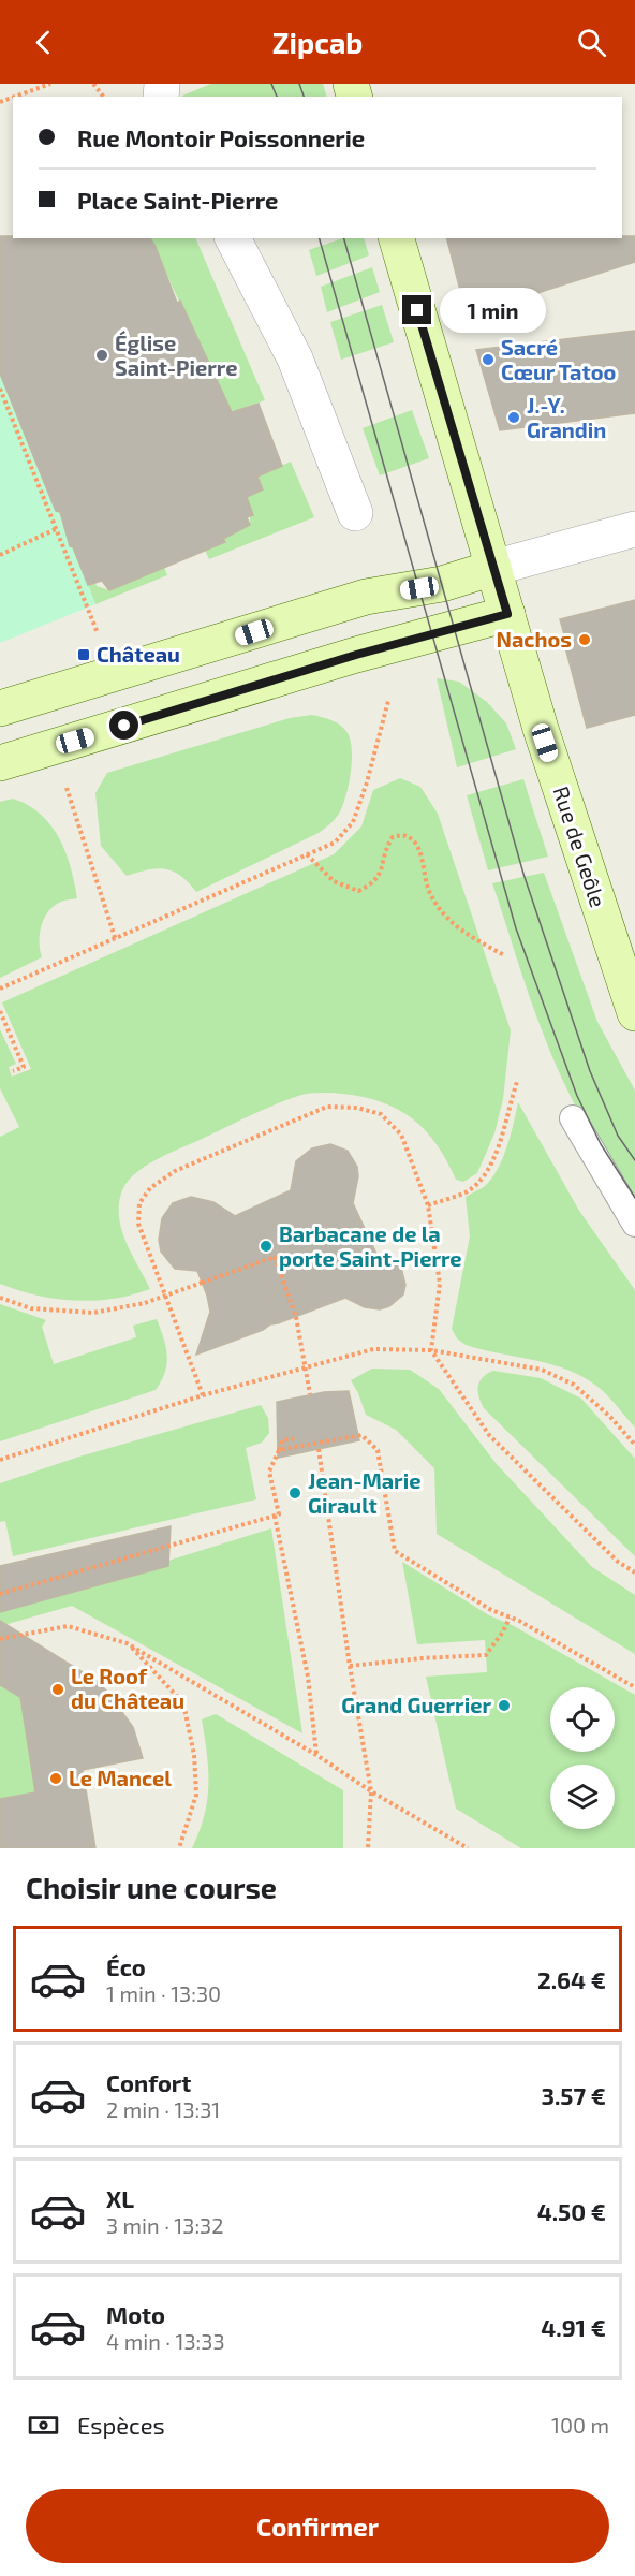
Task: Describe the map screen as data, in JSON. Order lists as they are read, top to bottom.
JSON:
{
  "streets": {
    "main road": ["Rue de Geôle"]
  },
  "places": {
    "other": [
      "Église Saint-Pierre",
      "Sacré Cœur Tatoo",
      "J.-Y. Grandin",
      "Nachos",
      "Barbacane de la porte Saint-Pierre",
      "Jean-Marie Girault",
      "Le Roof du Château",
      "Grand Guerrier",
      "Le Mancel"
    ],
    "transit": ["Château"]
  },
  "page": {
    "header": "Zipcab",
    "banner": ["Rue Montoir Poissonnerie", "Place Saint-Pierre"],
    "bubble": "1 min",
    "heading": "Choisir une course",
    "list": [
      {
        "name": "Éco",
        "note": "1 min · 13:30",
        "value": "2.64 €"
      },
      {
        "name": "Confort",
        "note": "2 min · 13:31",
        "value": "3.57 €"
      },
      {
        "name": "XL",
        "note": "3 min · 13:32",
        "value": "4.50 €"
      },
      {
        "name": "Moto",
        "note": "4 min · 13:33",
        "value": "4.91 €"
      }
    ],
    "pay": ["Espèces", "100 m"],
    "buttons": "Confirmer"
  }
}
